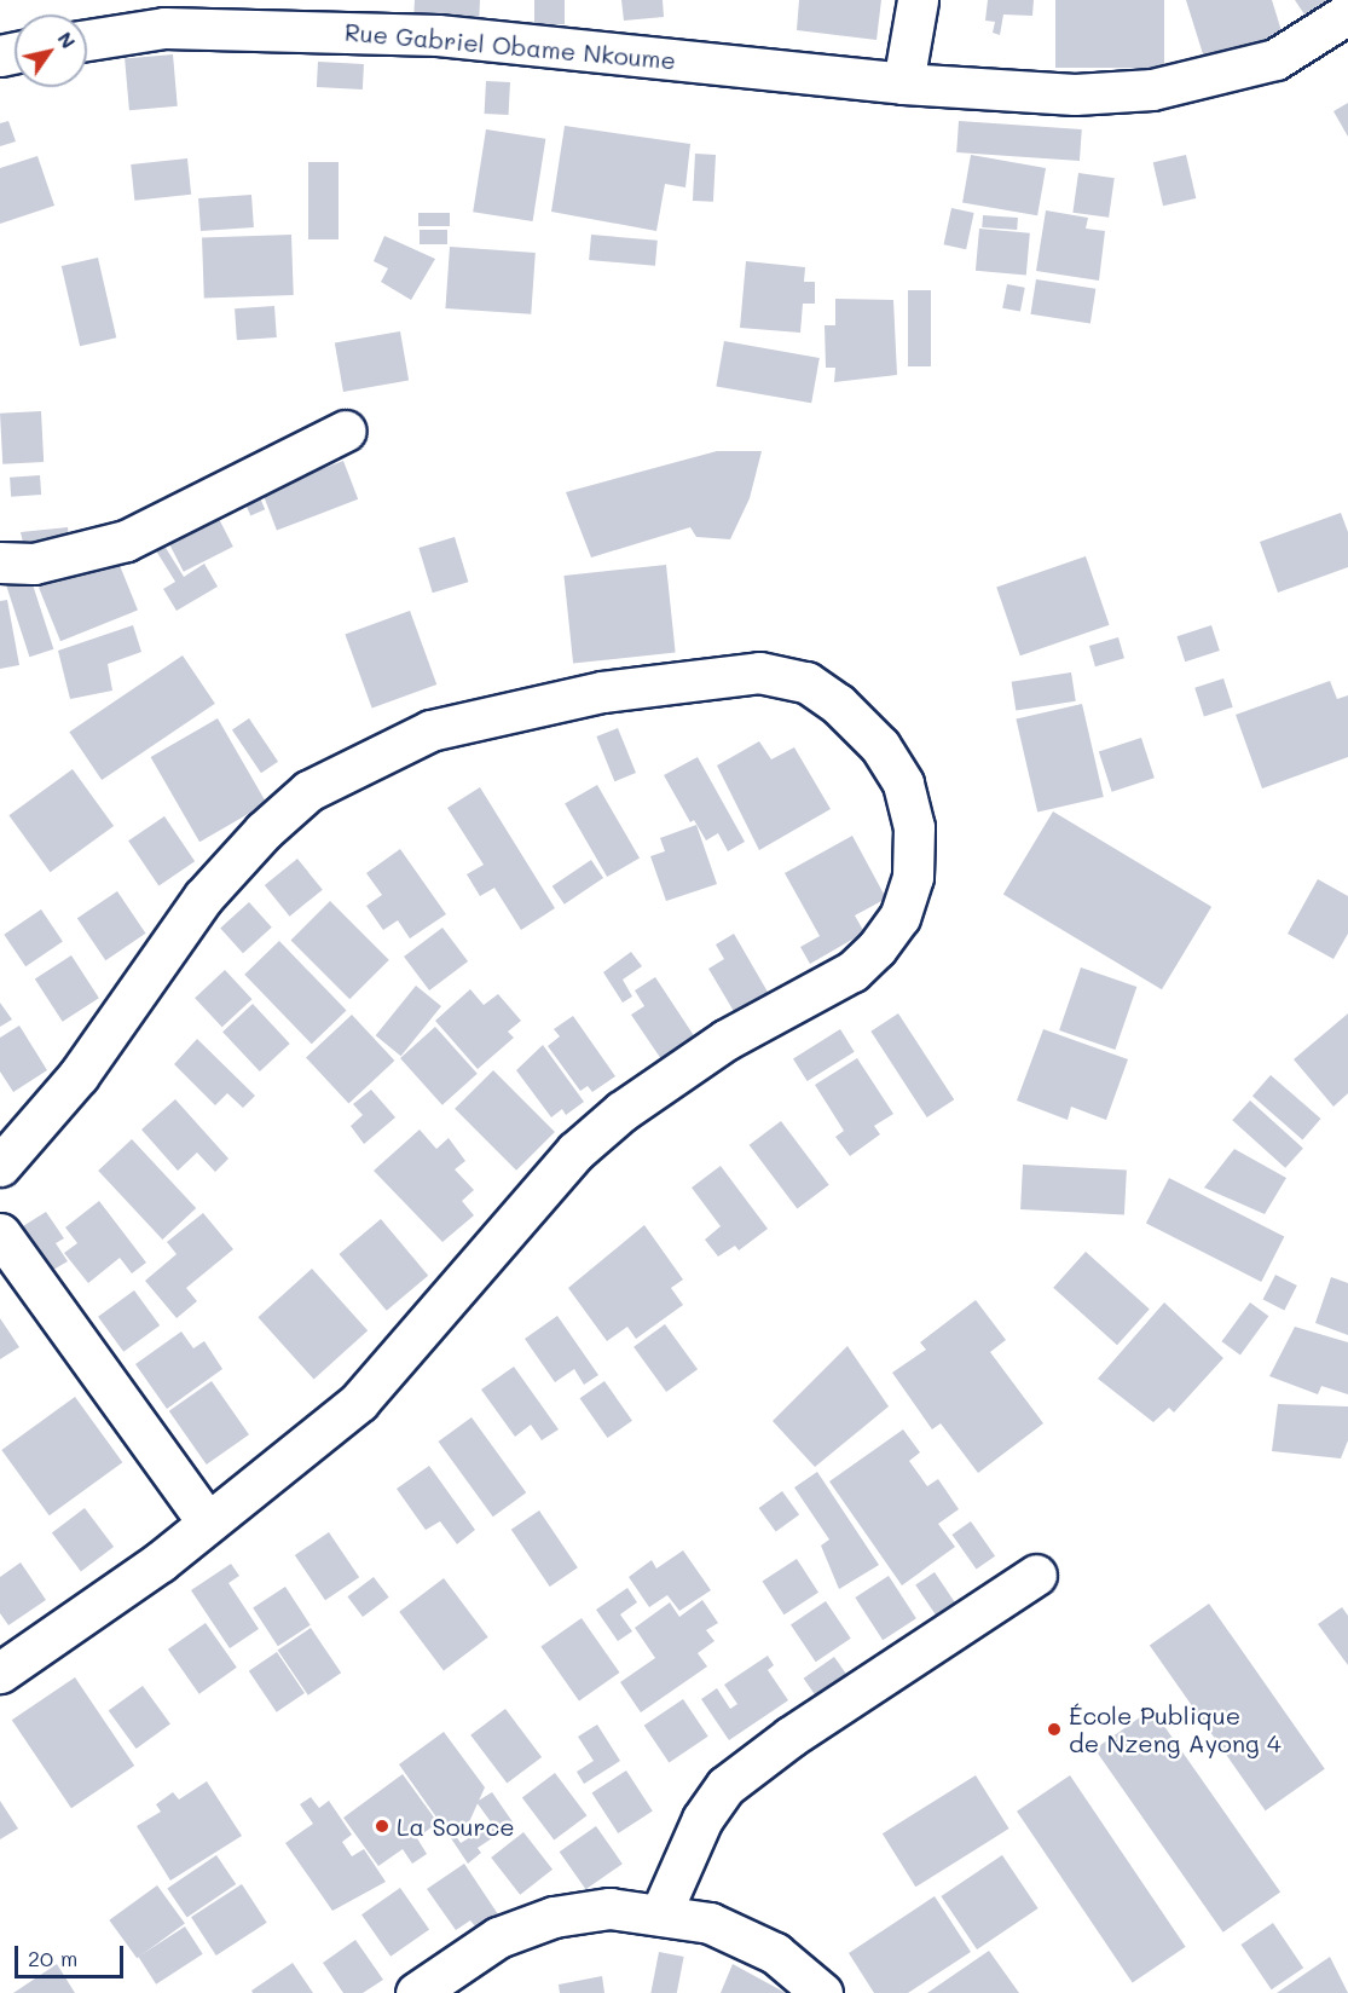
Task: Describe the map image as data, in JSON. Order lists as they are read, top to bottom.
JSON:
{
  "streets": {
    "street": ["Rue Gabriel Obame Nkoume"]
  },
  "places": ["École Publique de Nzeng Ayong 4", "La Source"],
  "scale_bar": "20 m",
  "north": "top right"
}
